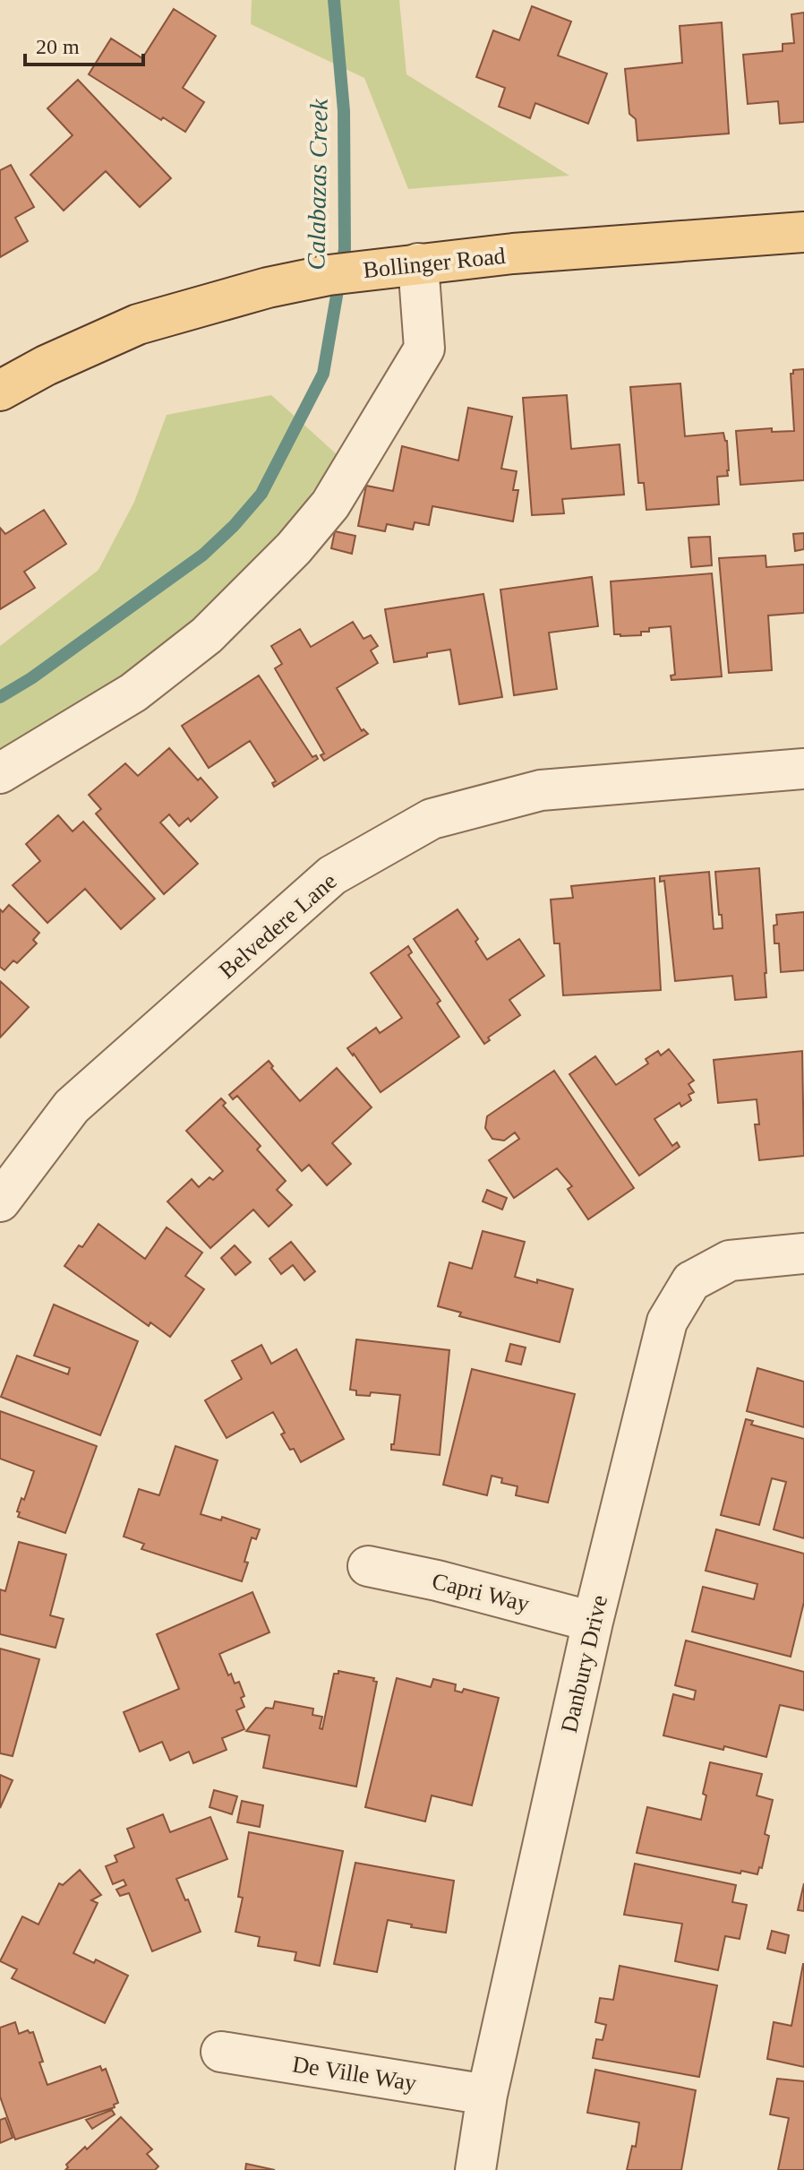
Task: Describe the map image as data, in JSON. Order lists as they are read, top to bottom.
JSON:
{
  "streets": {
    "main road": ["Bollinger Road"],
    "street": [
      "Belvedere Lane",
      "Capri Way",
      "Danbury Drive",
      "De Ville Way"
    ]
  },
  "crossings": [
    ["Capri Way", "Danbury Drive"],
    ["Danbury Drive", "De Ville Way"]
  ],
  "water": ["Calabazas Creek"],
  "scale_bar": "20 m"
}
